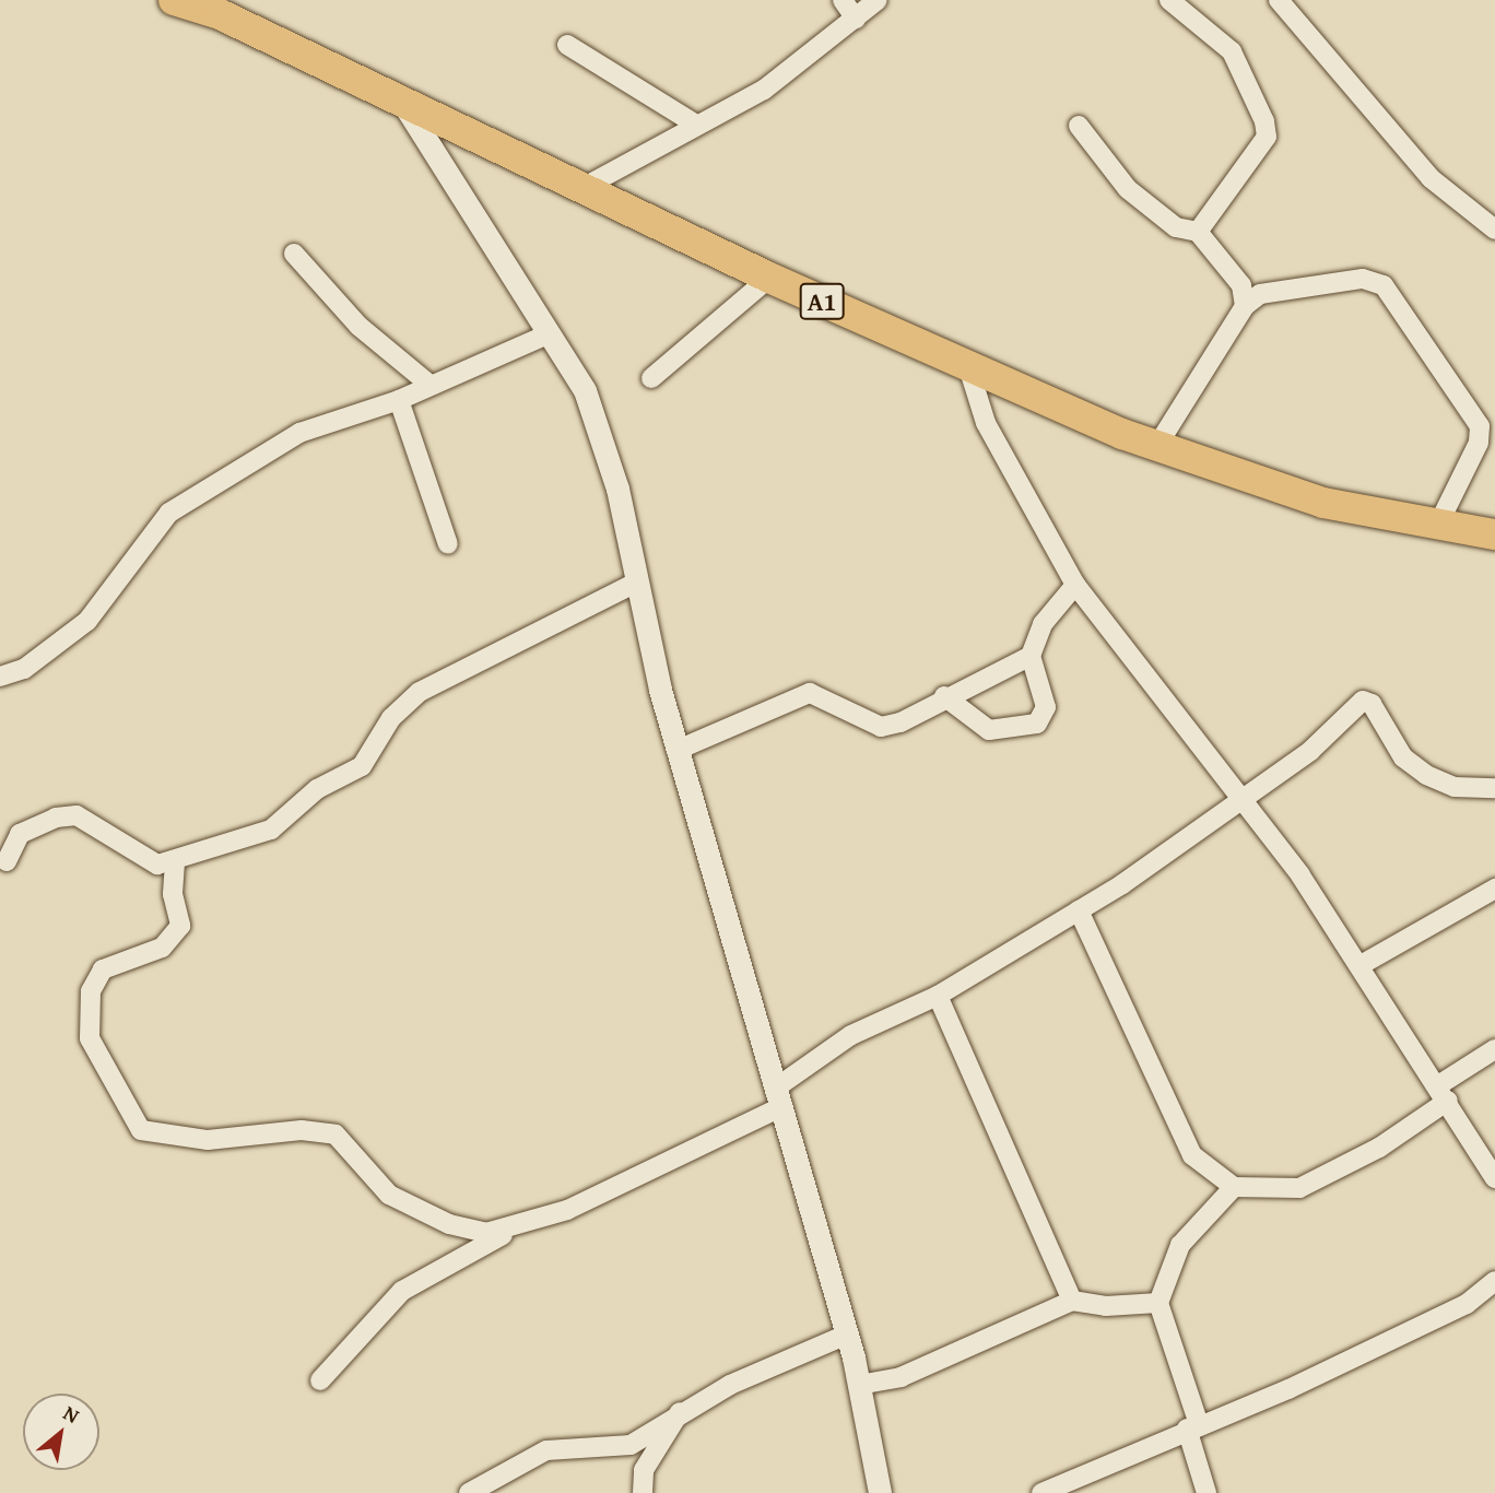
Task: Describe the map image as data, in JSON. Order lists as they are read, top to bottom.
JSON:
{
  "streets": {
    "highway": ["A1"]
  },
  "north": "top right"
}
